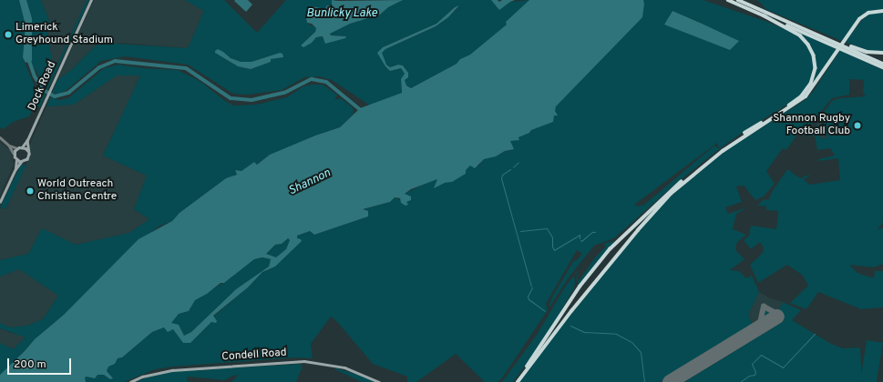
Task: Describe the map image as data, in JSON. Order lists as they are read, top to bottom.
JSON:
{
  "streets": {
    "main road": ["Dock Road", "Condell Road"]
  },
  "water": ["Bunlicky Lake", "Shannon"],
  "places": ["Limerick Greyhound Stadium", "Shannon Rugby Football Club", "World Outreach Christian Centre"],
  "scale_bar": "200 m"
}
